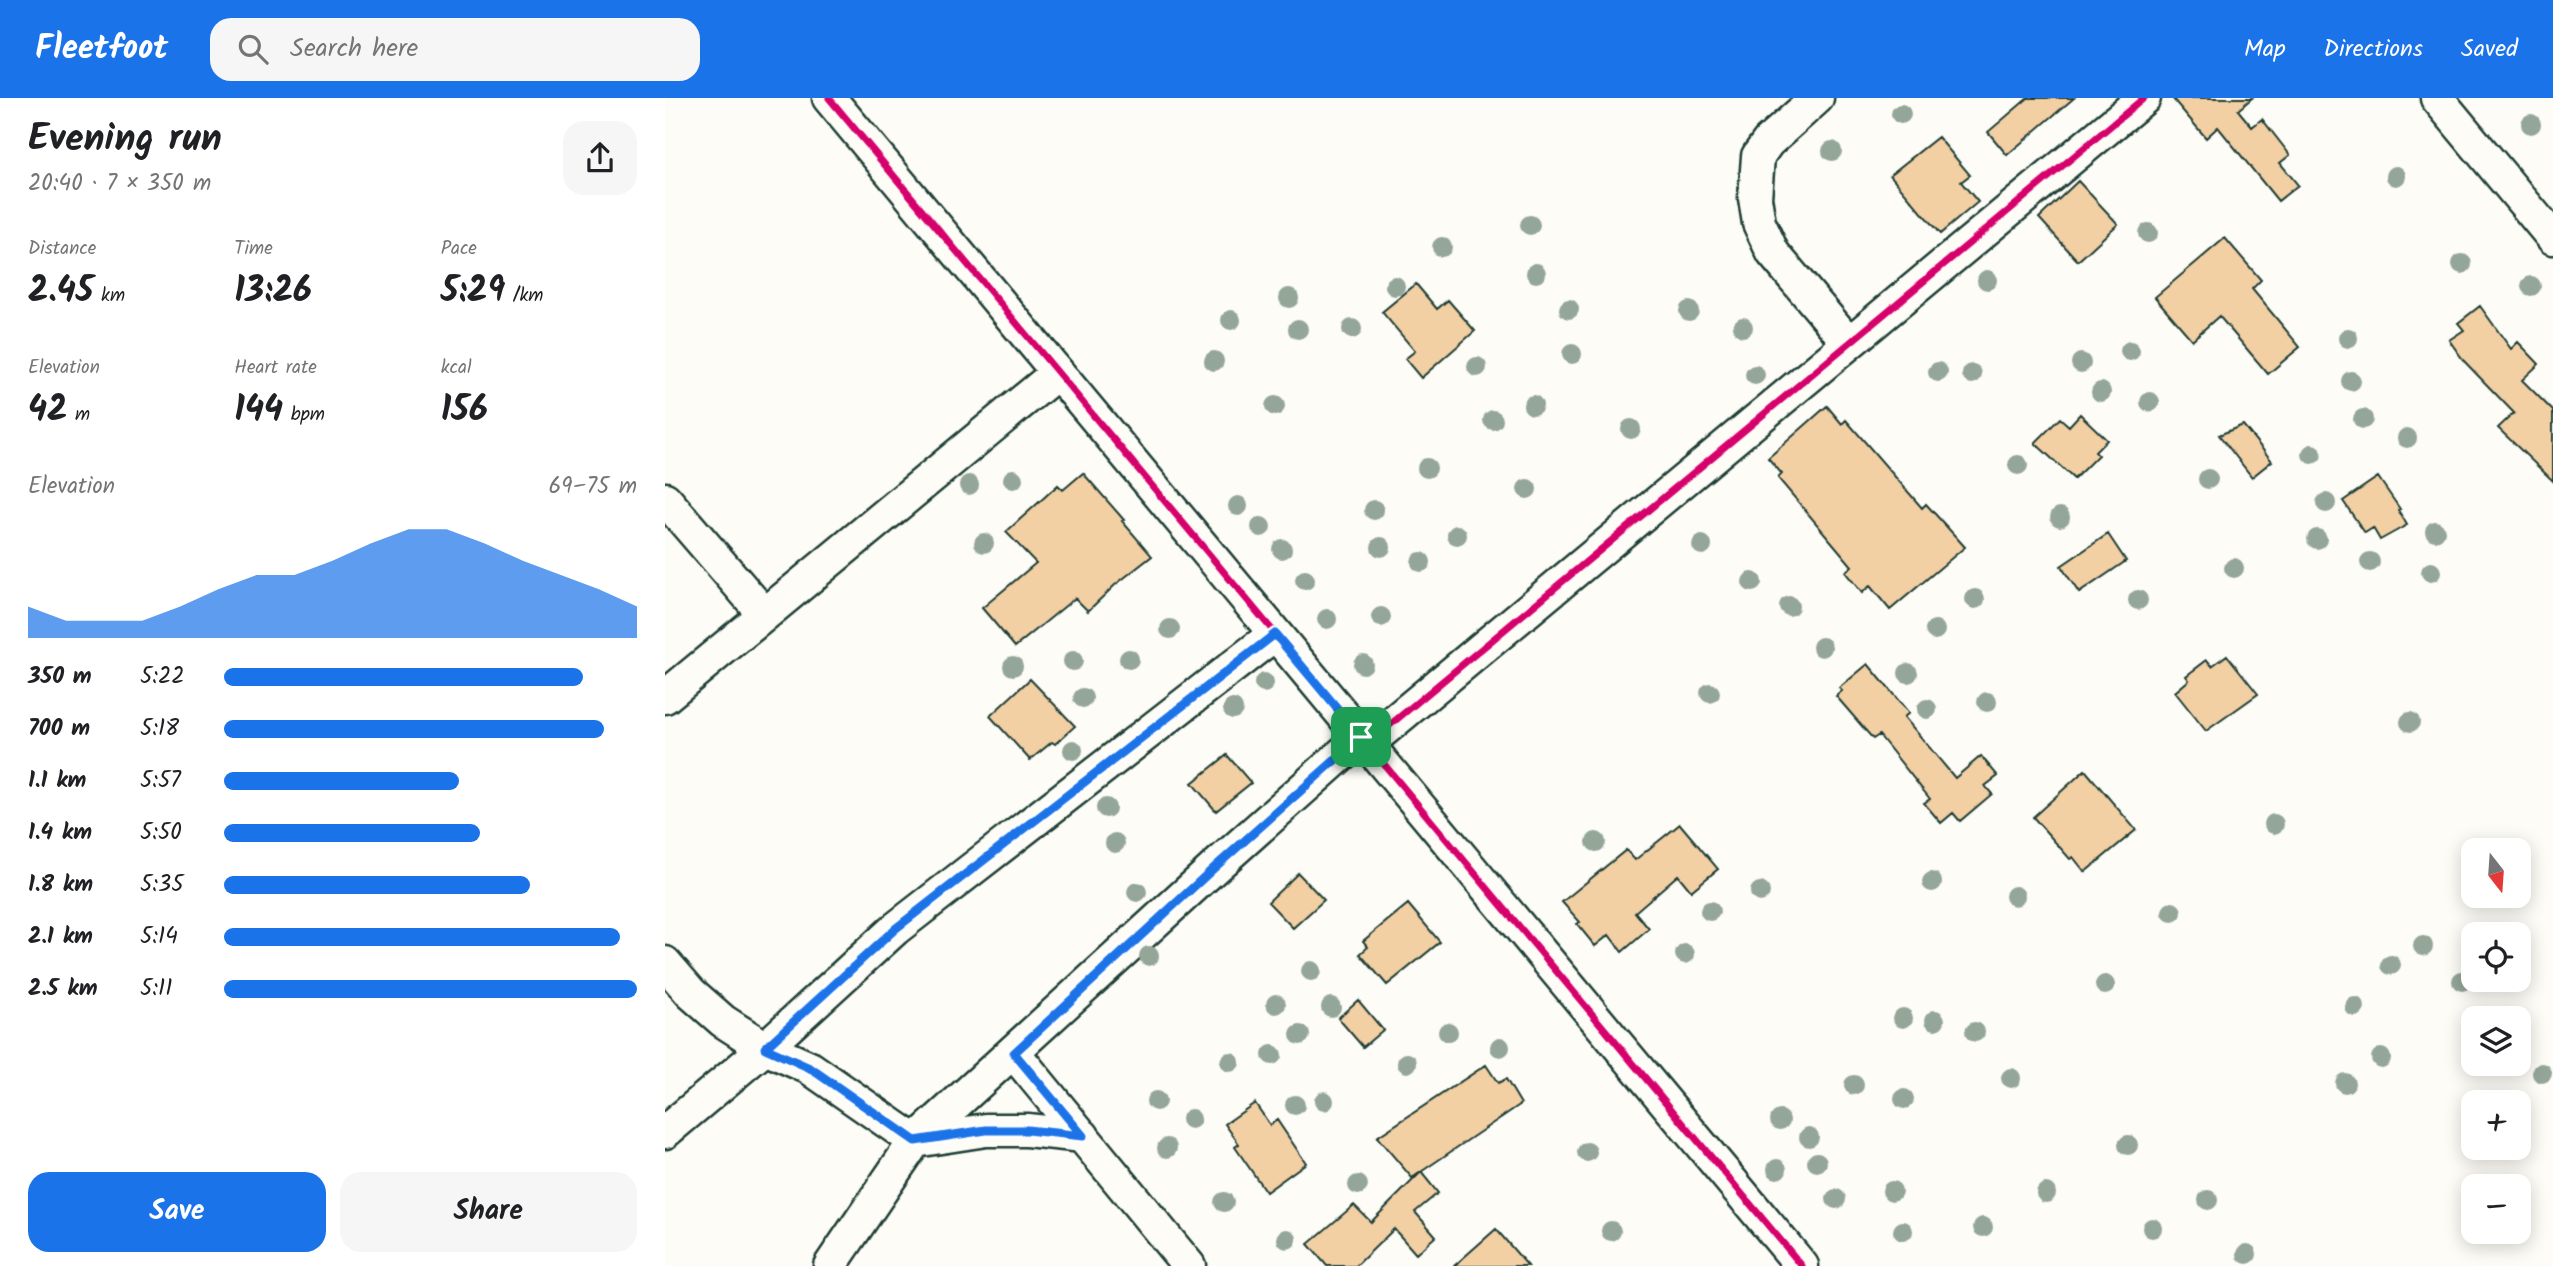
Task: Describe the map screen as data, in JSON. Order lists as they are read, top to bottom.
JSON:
{
  "north": "bottom",
  "page": {
    "header": "Fleetfoot",
    "search": "Search here",
    "nav": ["Map", "Directions", "Saved"],
    "heading": ["Evening run", "20:40 · 7 × 350 m"],
    "stats": [
      ["Distance", "2.45 km"],
      ["Time", "13:26"],
      ["Pace", "5:29 /km"],
      ["Elevation", "42 m"],
      ["Heart rate", "144 bpm"],
      ["kcal", "156"]
    ],
    "chart": ["Elevation", "69–75 m"],
    "list": [
      {
        "name": "350 m",
        "note": "5:22"
      },
      {
        "name": "700 m",
        "note": "5:18"
      },
      {
        "name": "1.1 km",
        "note": "5:57"
      },
      {
        "name": "1.4 km",
        "note": "5:50"
      },
      {
        "name": "1.8 km",
        "note": "5:35"
      },
      {
        "name": "2.1 km",
        "note": "5:14"
      },
      {
        "name": "2.5 km",
        "note": "5:11"
      }
    ],
    "map_buttons": ["+", "−"],
    "buttons": ["Save", "Share"]
  }
}
